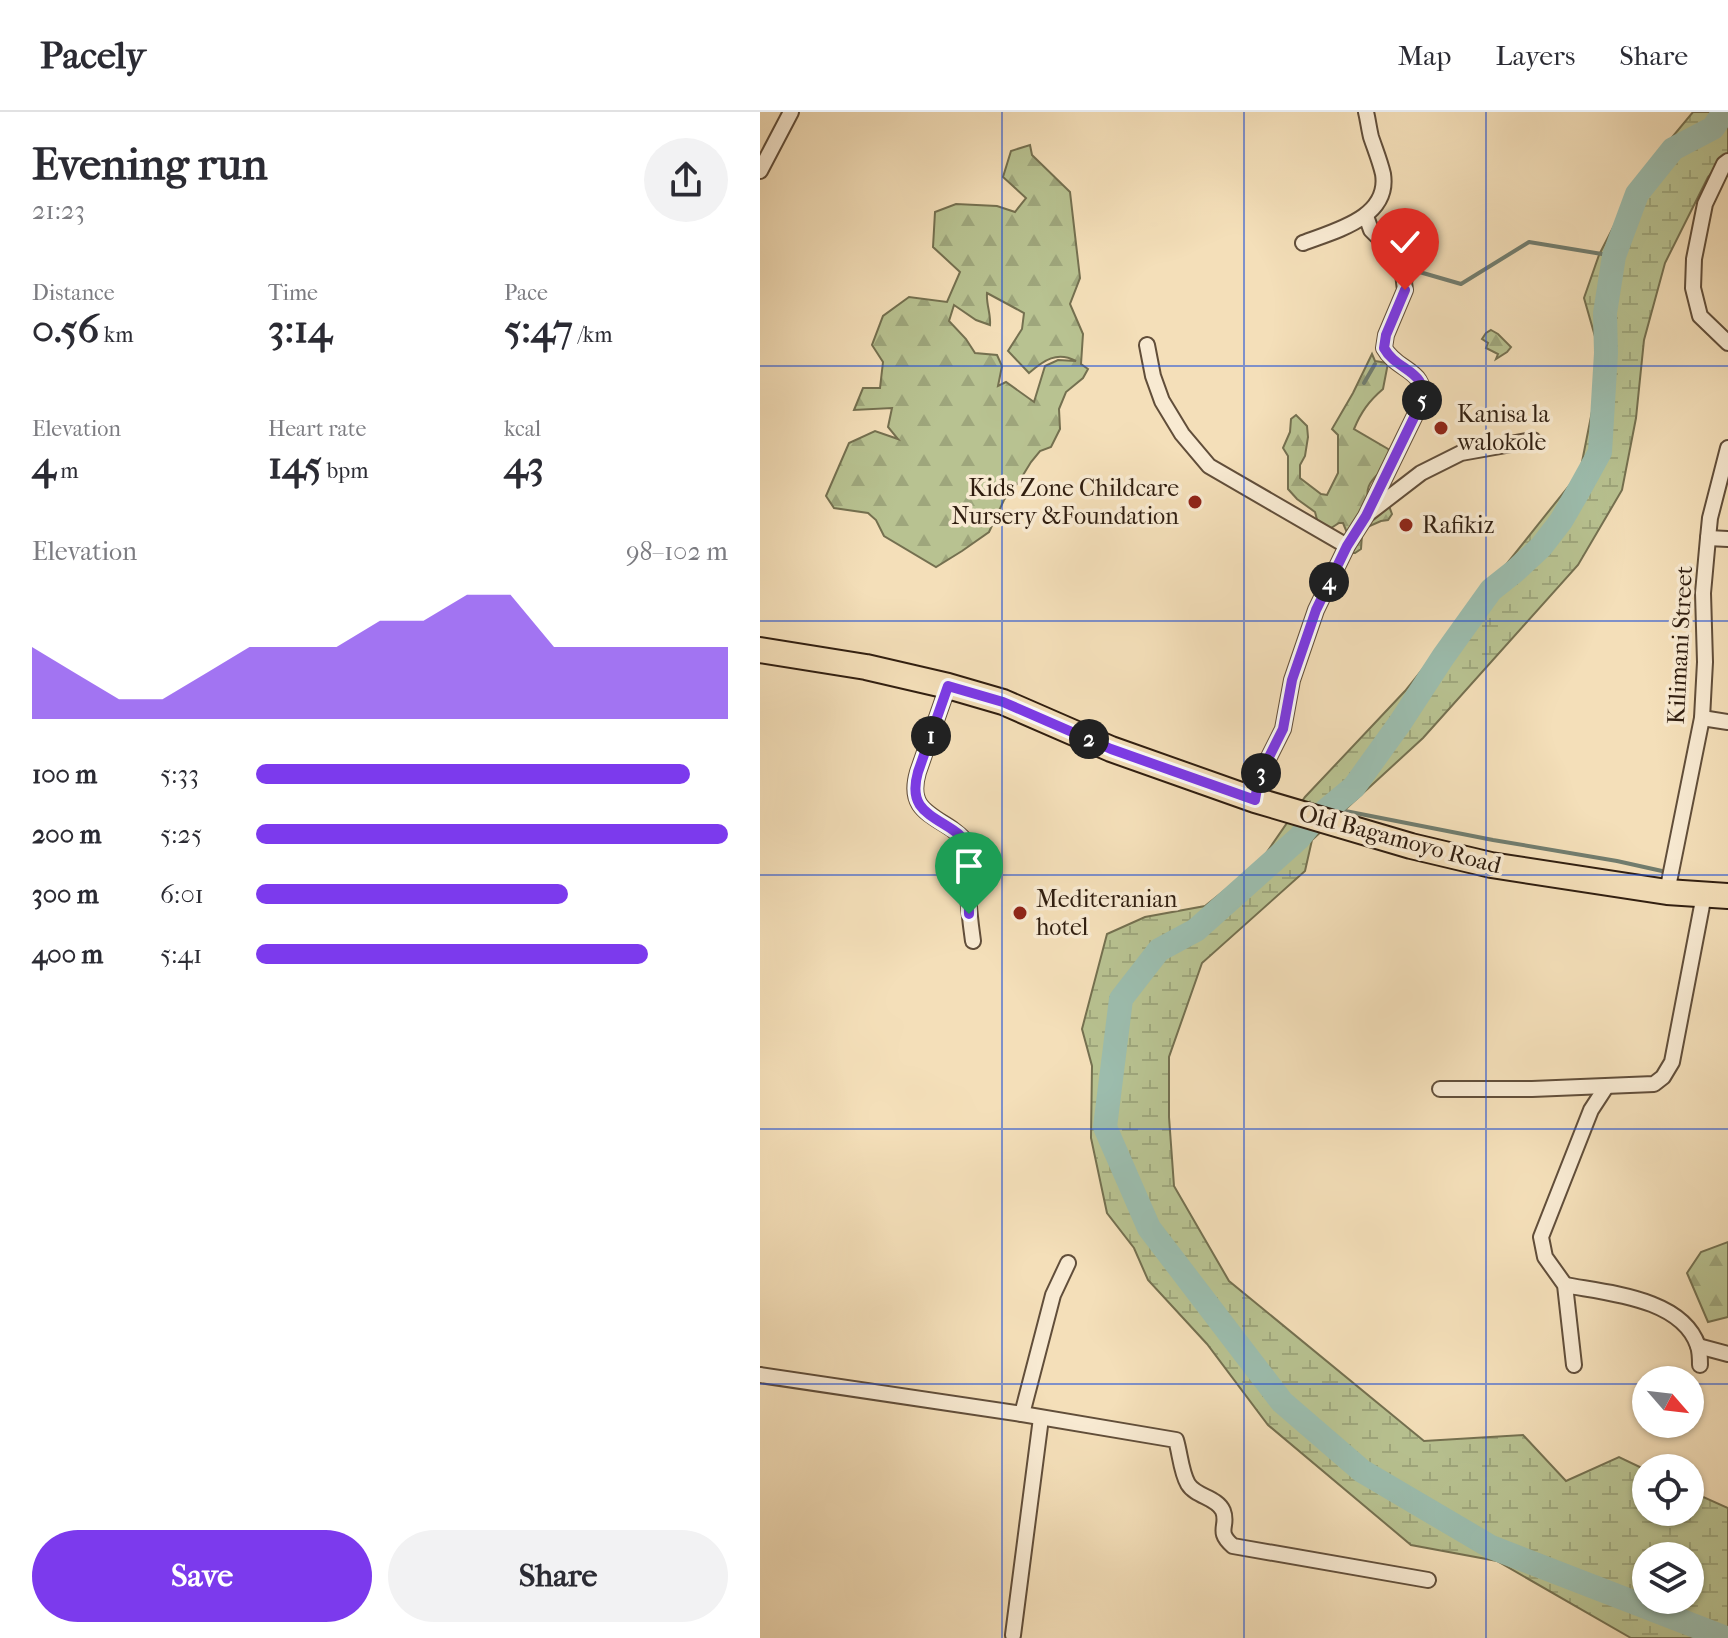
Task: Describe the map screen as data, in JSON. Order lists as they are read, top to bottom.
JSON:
{
  "streets": {
    "main road": ["Old Bagamoyo Road"],
    "street": ["Kilimani Street"]
  },
  "crossings": [
    ["Kilimani Street", "Old Bagamoyo Road"]
  ],
  "places": [
    "Kanisa la walokole",
    "Kids Zone Childcare Nursery &Foundation",
    "Rafikiz",
    "Mediteranian hotel"
  ],
  "north": "bottom right",
  "page": {
    "header": "Pacely",
    "nav": ["Map", "Layers", "Share"],
    "heading": ["Evening run", "21:23"],
    "stats": [
      ["Distance", "0.56 km"],
      ["Time", "3:14"],
      ["Pace", "5:47 /km"],
      ["Elevation", "4 m"],
      ["Heart rate", "145 bpm"],
      ["kcal", "43"]
    ],
    "pins": [
      "5",
      "4",
      "1",
      "2",
      "3"
    ],
    "chart": ["Elevation", "98–102 m"],
    "list": [
      {
        "name": "100 m",
        "note": "5:33"
      },
      {
        "name": "200 m",
        "note": "5:25"
      },
      {
        "name": "300 m",
        "note": "6:01"
      },
      {
        "name": "400 m",
        "note": "5:41"
      }
    ],
    "buttons": ["Save", "Share"]
  }
}
